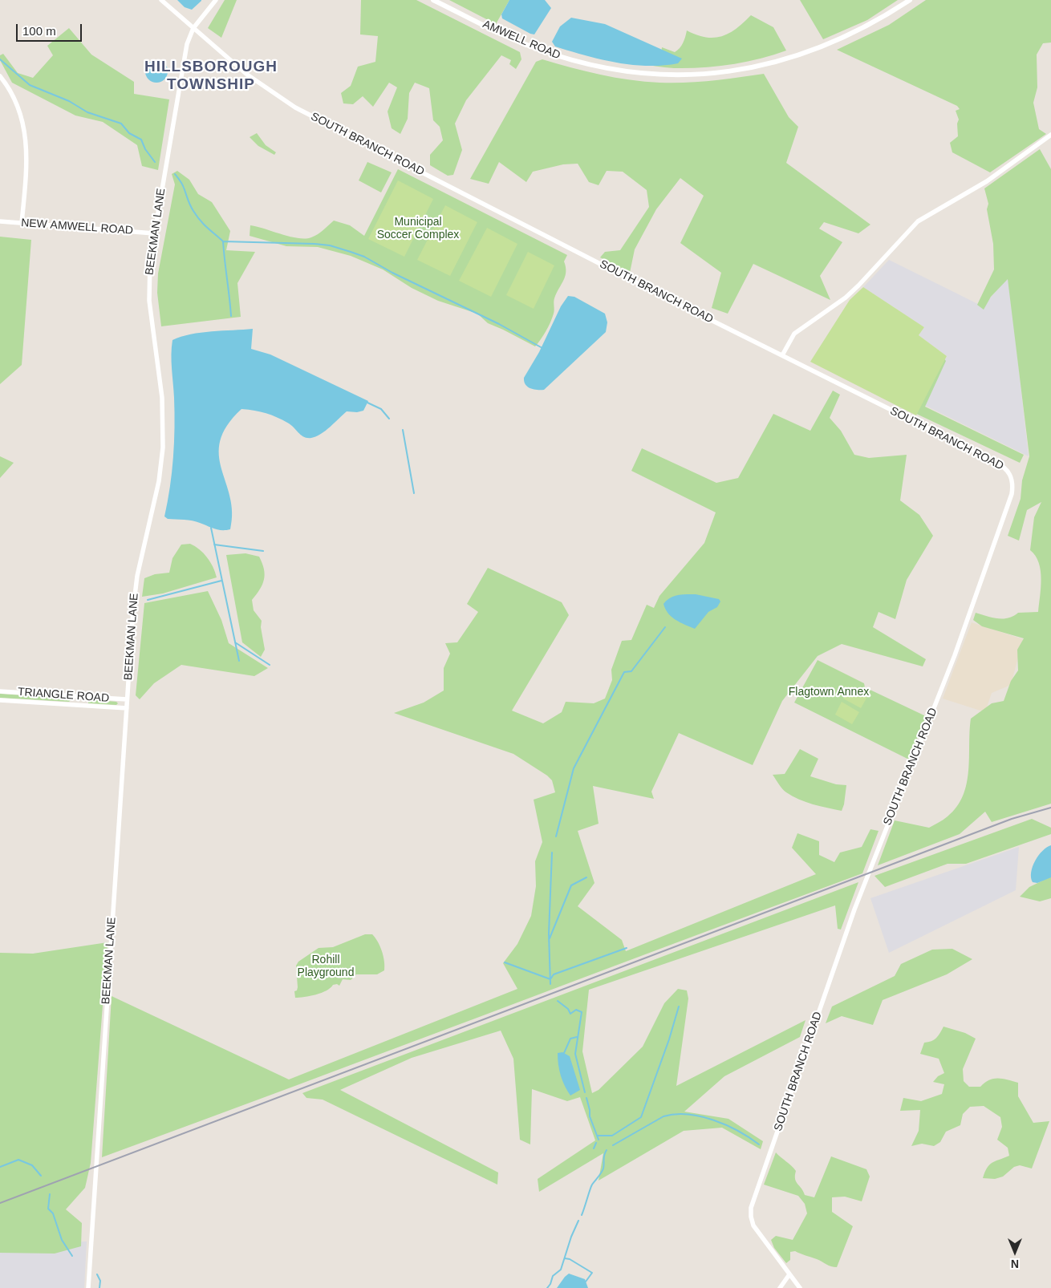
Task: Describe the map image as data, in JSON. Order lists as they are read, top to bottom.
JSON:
{
  "streets": {
    "main road": ["AMWELL ROAD"],
    "street": [
      "SOUTH BRANCH ROAD",
      "NEW AMWELL ROAD",
      "BEEKMAN LANE",
      "TRIANGLE ROAD"
    ]
  },
  "crossings": [
    ["SOUTH BRANCH ROAD", "BEEKMAN LANE"],
    ["NEW AMWELL ROAD", "BEEKMAN LANE"],
    ["BEEKMAN LANE", "TRIANGLE ROAD"]
  ],
  "districts": ["HILLSBOROUGH TOWNSHIP"],
  "parks": ["Municipal Soccer Complex", "Flagtown Annex", "Rohill Playground"],
  "scale_bar": "100 m",
  "north": "bottom"
}
